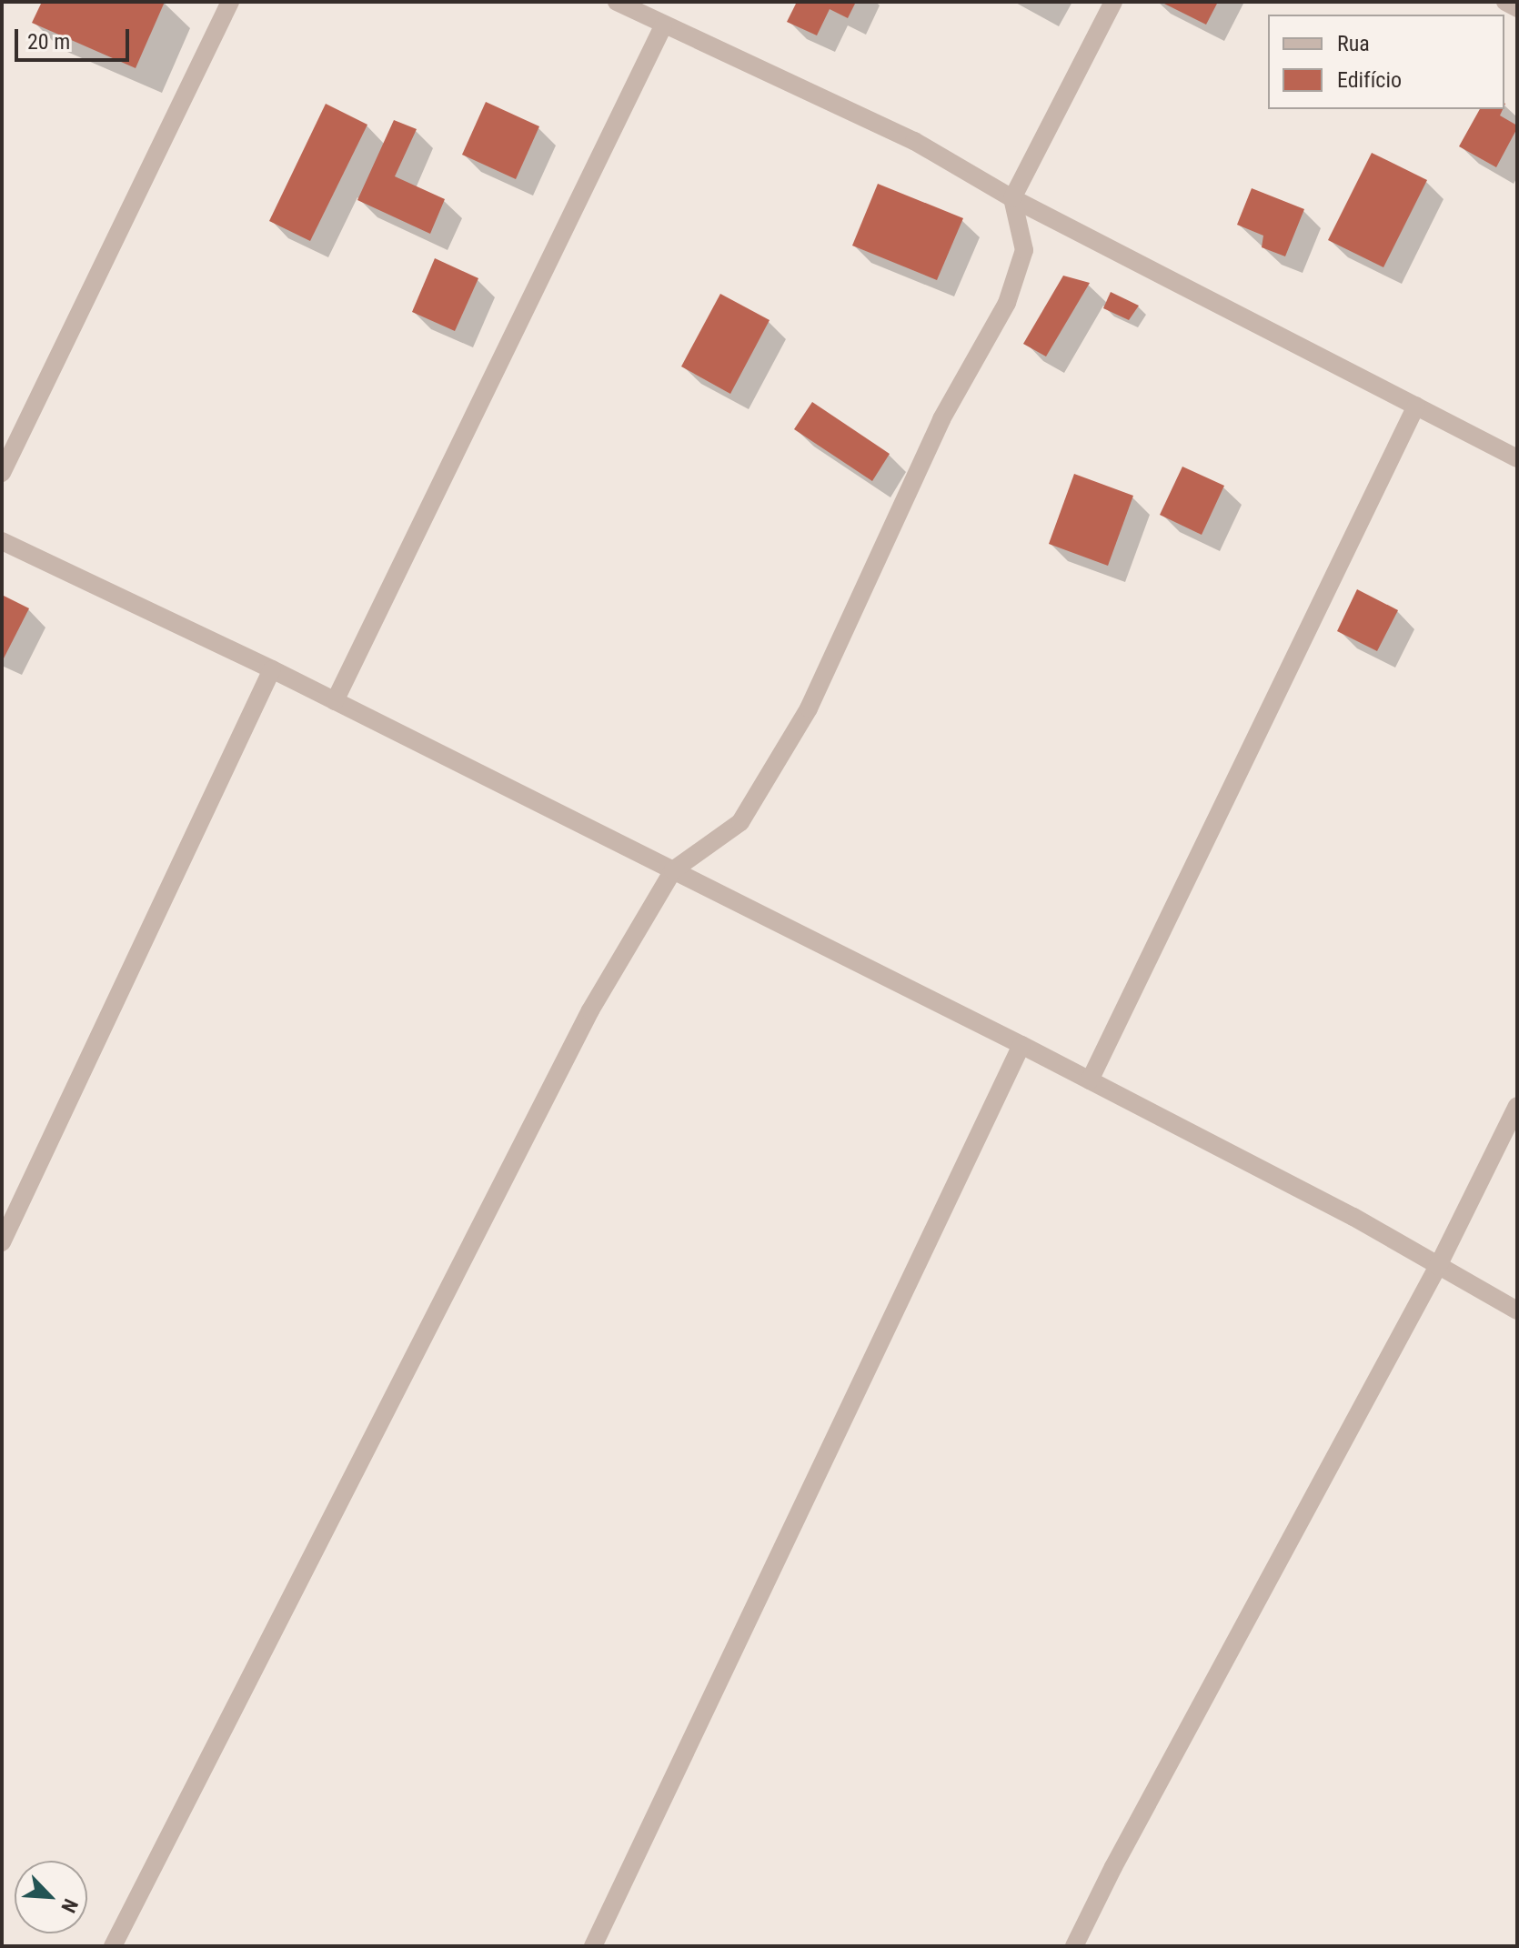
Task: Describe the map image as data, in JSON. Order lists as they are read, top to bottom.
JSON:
{
  "legend": ["Rua", "Edifício"],
  "scale_bar": "20 m",
  "north": "bottom right"
}
